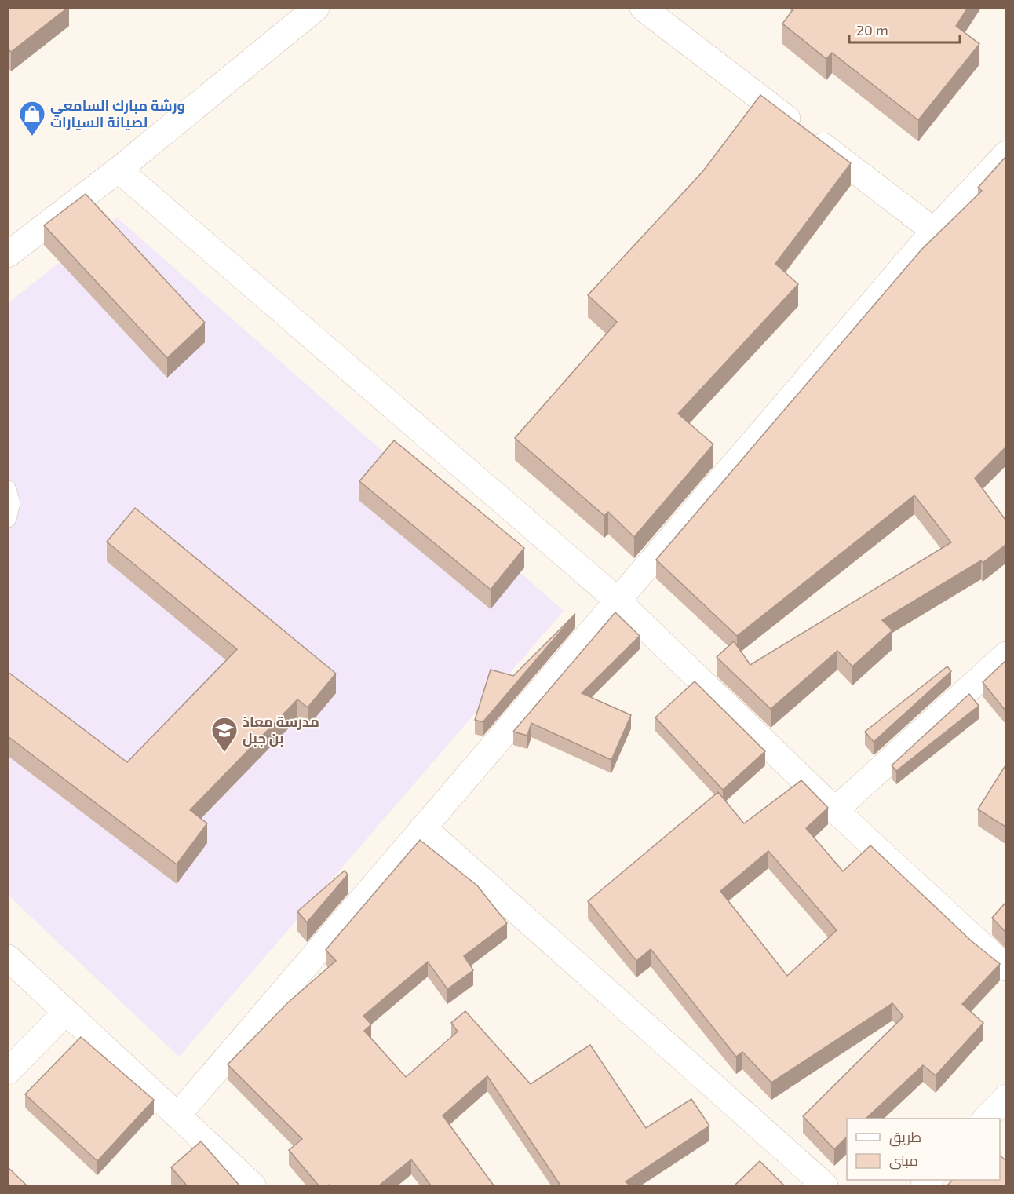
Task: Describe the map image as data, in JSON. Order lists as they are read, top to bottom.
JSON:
{
  "places": {
    "shop": ["ورشة مبارك السامعي لصيانة السيارات"],
    "school or university": ["مدرسة معاذ بن جبل"]
  },
  "legend": ["طريق", "مبنى"],
  "scale_bar": "20 m"
}
